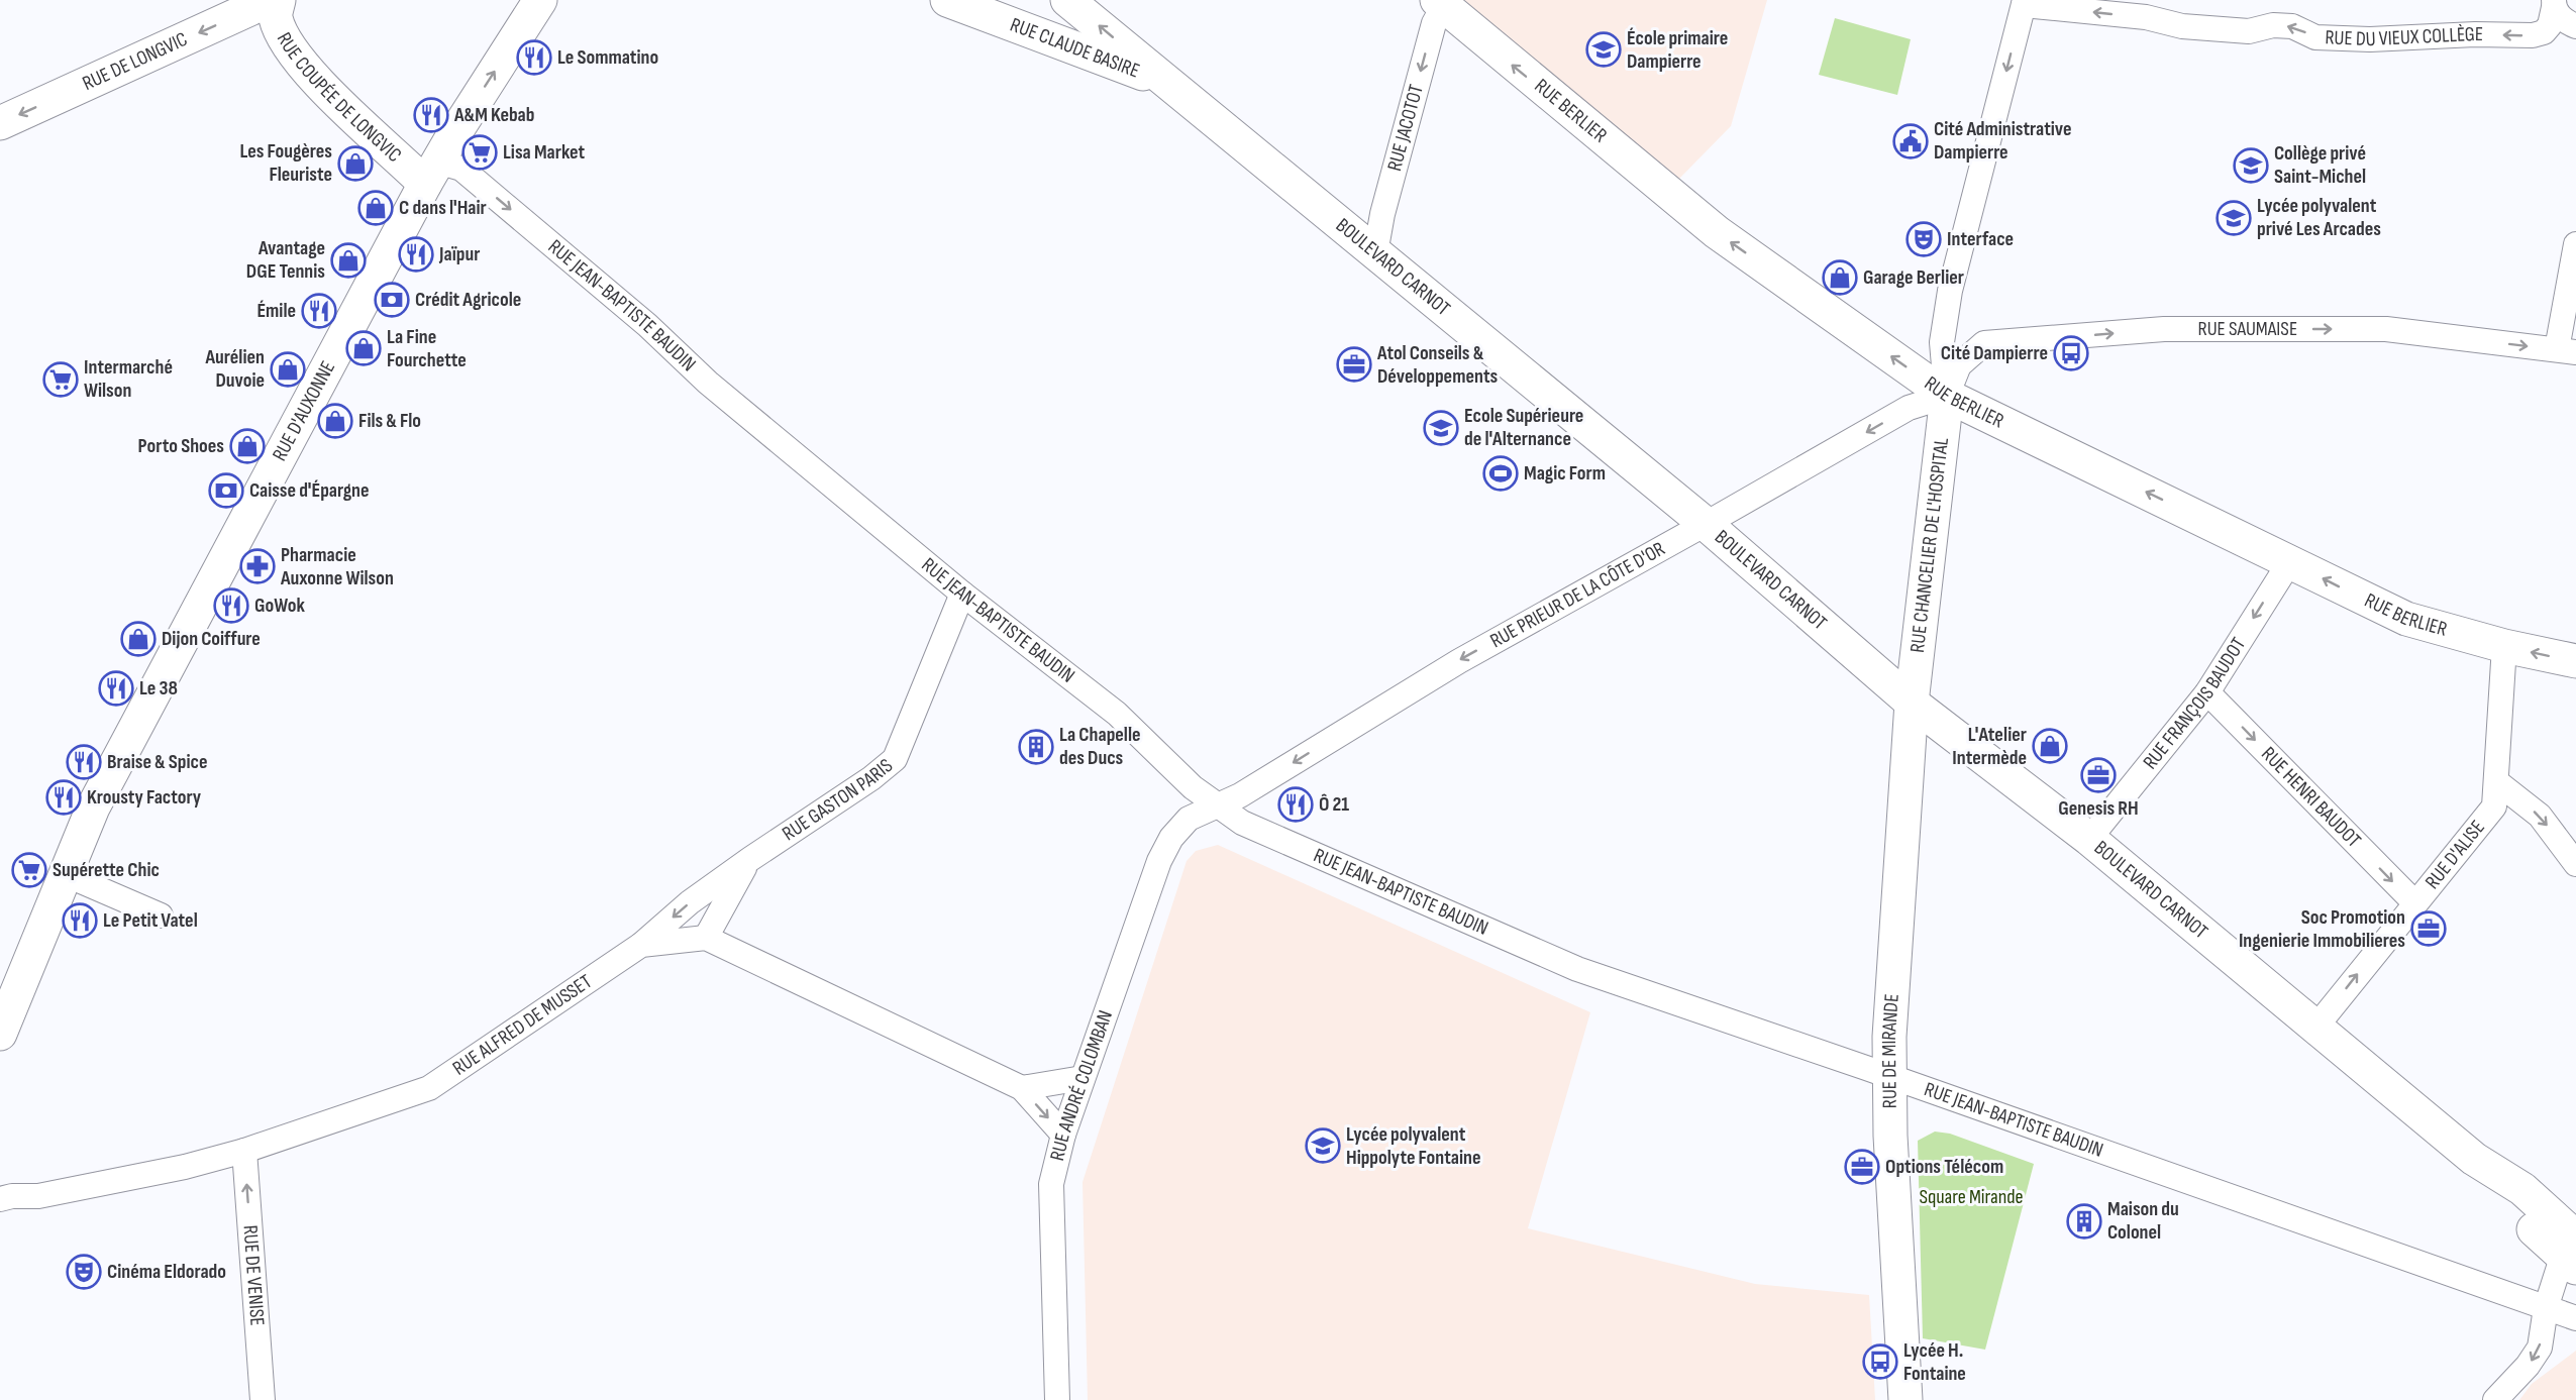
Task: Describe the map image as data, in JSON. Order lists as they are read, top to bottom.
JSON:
{
  "streets": {
    "main road": [
      "RUE CLAUDE BASIRE",
      "RUE DE LONGVIC",
      "RUE COUPÉE DE LONGVIC",
      "RUE BERLIER",
      "BOULEVARD CARNOT",
      "RUE D'AUXONNE",
      "RUE CHANCELIER DE L'HOSPITAL",
      "RUE DE MIRANDE"
    ],
    "street": [
      "RUE DU VIEUX COLLÈGE",
      "RUE JACOTOT",
      "RUE JEAN-BAPTISTE BAUDIN",
      "RUE SAUMAISE",
      "RUE PRIEUR DE LA CÔTE D'OR",
      "RUE FRANÇOIS BAUDOT",
      "RUE HENRI BAUDOT",
      "RUE GASTON PARIS",
      "RUE D'ALISE",
      "RUE ALFRED DE MUSSET",
      "RUE ANDRÉ COLOMBAN",
      "RUE DE VENISE"
    ]
  },
  "crossings": [
    ["RUE DU VIEUX COLLÈGE", "RUE CHANCELIER DE L'HOSPITAL"],
    ["RUE CLAUDE BASIRE", "BOULEVARD CARNOT"],
    ["RUE COUPÉE DE LONGVIC", "RUE JEAN-BAPTISTE BAUDIN"],
    ["RUE COUPÉE DE LONGVIC", "RUE D'AUXONNE"],
    ["RUE BERLIER", "RUE JACOTOT"],
    ["RUE BERLIER", "RUE SAUMAISE"],
    ["RUE BERLIER", "RUE CHANCELIER DE L'HOSPITAL"],
    ["RUE BERLIER", "RUE PRIEUR DE LA CÔTE D'OR"],
    ["RUE BERLIER", "RUE FRANÇOIS BAUDOT"],
    ["RUE BERLIER", "RUE D'ALISE"],
    ["RUE JACOTOT", "BOULEVARD CARNOT"],
    ["BOULEVARD CARNOT", "RUE CHANCELIER DE L'HOSPITAL"],
    ["BOULEVARD CARNOT", "RUE PRIEUR DE LA CÔTE D'OR"],
    ["BOULEVARD CARNOT", "RUE FRANÇOIS BAUDOT"],
    ["BOULEVARD CARNOT", "RUE D'ALISE"],
    ["BOULEVARD CARNOT", "RUE DE MIRANDE"],
    ["RUE JEAN-BAPTISTE BAUDIN", "RUE D'AUXONNE"],
    ["RUE JEAN-BAPTISTE BAUDIN", "RUE PRIEUR DE LA CÔTE D'OR"],
    ["RUE JEAN-BAPTISTE BAUDIN", "RUE GASTON PARIS"],
    ["RUE JEAN-BAPTISTE BAUDIN", "RUE DE MIRANDE"],
    ["RUE JEAN-BAPTISTE BAUDIN", "RUE ANDRÉ COLOMBAN"],
    ["RUE SAUMAISE", "RUE CHANCELIER DE L'HOSPITAL"],
    ["RUE SAUMAISE", "RUE PRIEUR DE LA CÔTE D'OR"],
    ["RUE CHANCELIER DE L'HOSPITAL", "RUE PRIEUR DE LA CÔTE D'OR"],
    ["RUE CHANCELIER DE L'HOSPITAL", "RUE DE MIRANDE"],
    ["RUE PRIEUR DE LA CÔTE D'OR", "RUE ANDRÉ COLOMBAN"],
    ["RUE FRANÇOIS BAUDOT", "RUE HENRI BAUDOT"],
    ["RUE HENRI BAUDOT", "RUE D'ALISE"],
    ["RUE GASTON PARIS", "RUE ALFRED DE MUSSET"],
    ["RUE ALFRED DE MUSSET", "RUE DE VENISE"]
  ],
  "one_way": [
    "RUE DU VIEUX COLLÈGE",
    "RUE DE LONGVIC",
    "RUE BERLIER",
    "RUE JACOTOT",
    "RUE SAUMAISE",
    "RUE CHANCELIER DE L'HOSPITAL",
    "RUE PRIEUR DE LA CÔTE D'OR",
    "RUE FRANÇOIS BAUDOT",
    "RUE HENRI BAUDOT",
    "RUE D'ALISE",
    "RUE DE VENISE"
  ],
  "parks": ["Square Mirande"],
  "places": {
    "school or university": [
      "École primaire Dampierre",
      "Collège privé Saint-Michel",
      "Lycée polyvalent privé Les Arcades",
      "Ecole Supérieure de l'Alternance",
      "Lycée polyvalent Hippolyte Fontaine"
    ],
    "restaurant": [
      "Le Sommatino",
      "A&M Kebab",
      "Jaïpur",
      "Émile",
      "GoWok",
      "Le 38",
      "Braise & Spice",
      "Krousty Factory",
      "Ô 21",
      "Le Petit Vatel"
    ],
    "public building": ["Cité Administrative Dampierre"],
    "supermarket": ["Lisa Market", "Intermarché Wilson", "Supérette Chic"],
    "shop": [
      "Les Fougères Fleuriste",
      "C dans l'Hair",
      "Avantage DGE Tennis",
      "Garage Berlier",
      "La Fine Fourchette",
      "Aurélien Duvoie",
      "Fils & Flo",
      "Porto Shoes",
      "Dijon Coiffure",
      "L'Atelier Intermède"
    ],
    "theatre": ["Interface", "Cinéma Eldorado"],
    "bank": ["Crédit Agricole", "Caisse d'Épargne"],
    "bus stop": ["Cité Dampierre", "Lycée H. Fontaine"],
    "office": [
      "Atol Conseils & Développements",
      "Genesis RH",
      "Soc Promotion Ingenierie Immobilieres",
      "Options Télécom"
    ],
    "sports": ["Magic Form"],
    "pharmacy": ["Pharmacie Auxonne Wilson"],
    "building": ["La Chapelle des Ducs", "Maison du Colonel"]
  }
}
